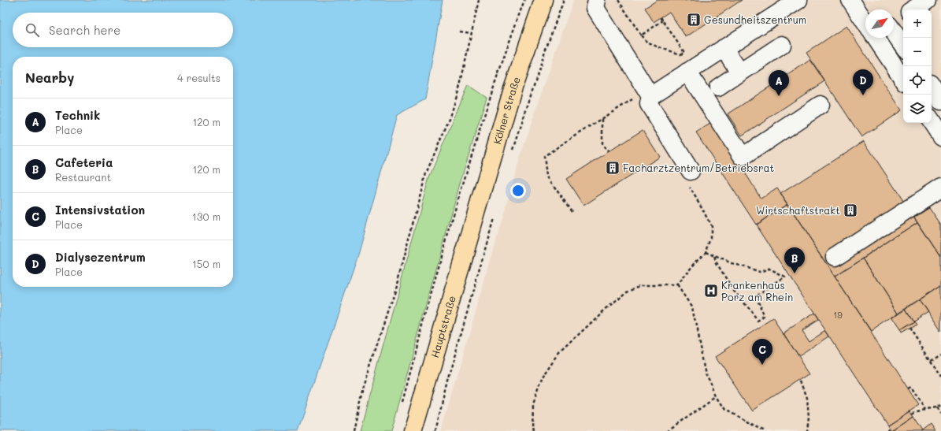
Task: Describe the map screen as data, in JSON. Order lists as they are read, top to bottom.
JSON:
{
  "streets": {
    "main road": ["Kölner Straße", "Hauptstraße"]
  },
  "crossings": [
    ["Kölner Straße", "Hauptstraße"]
  ],
  "places": {
    "building": ["Gesundheitszentrum", "Facharztzentrum/Betriebsrat", "Wirtschaftstrakt"],
    "hospital": ["Krankenhaus Porz am Rhein"]
  },
  "house_numbers": ["19"],
  "north": "top right",
  "page": {
    "map_buttons": ["+", "−"],
    "search": "Search here",
    "heading": ["Nearby", "4 results"],
    "pins": [
      "D",
      "A",
      "B",
      "C"
    ],
    "list": [
      {
        "mark": "A",
        "name": "Technik",
        "note": "Place",
        "value": "120 m"
      },
      {
        "mark": "B",
        "name": "Cafeteria",
        "note": "Restaurant",
        "value": "120 m"
      },
      {
        "mark": "C",
        "name": "Intensivstation",
        "note": "Place",
        "value": "130 m"
      },
      {
        "mark": "D",
        "name": "Dialysezentrum",
        "note": "Place",
        "value": "150 m"
      }
    ]
  }
}
